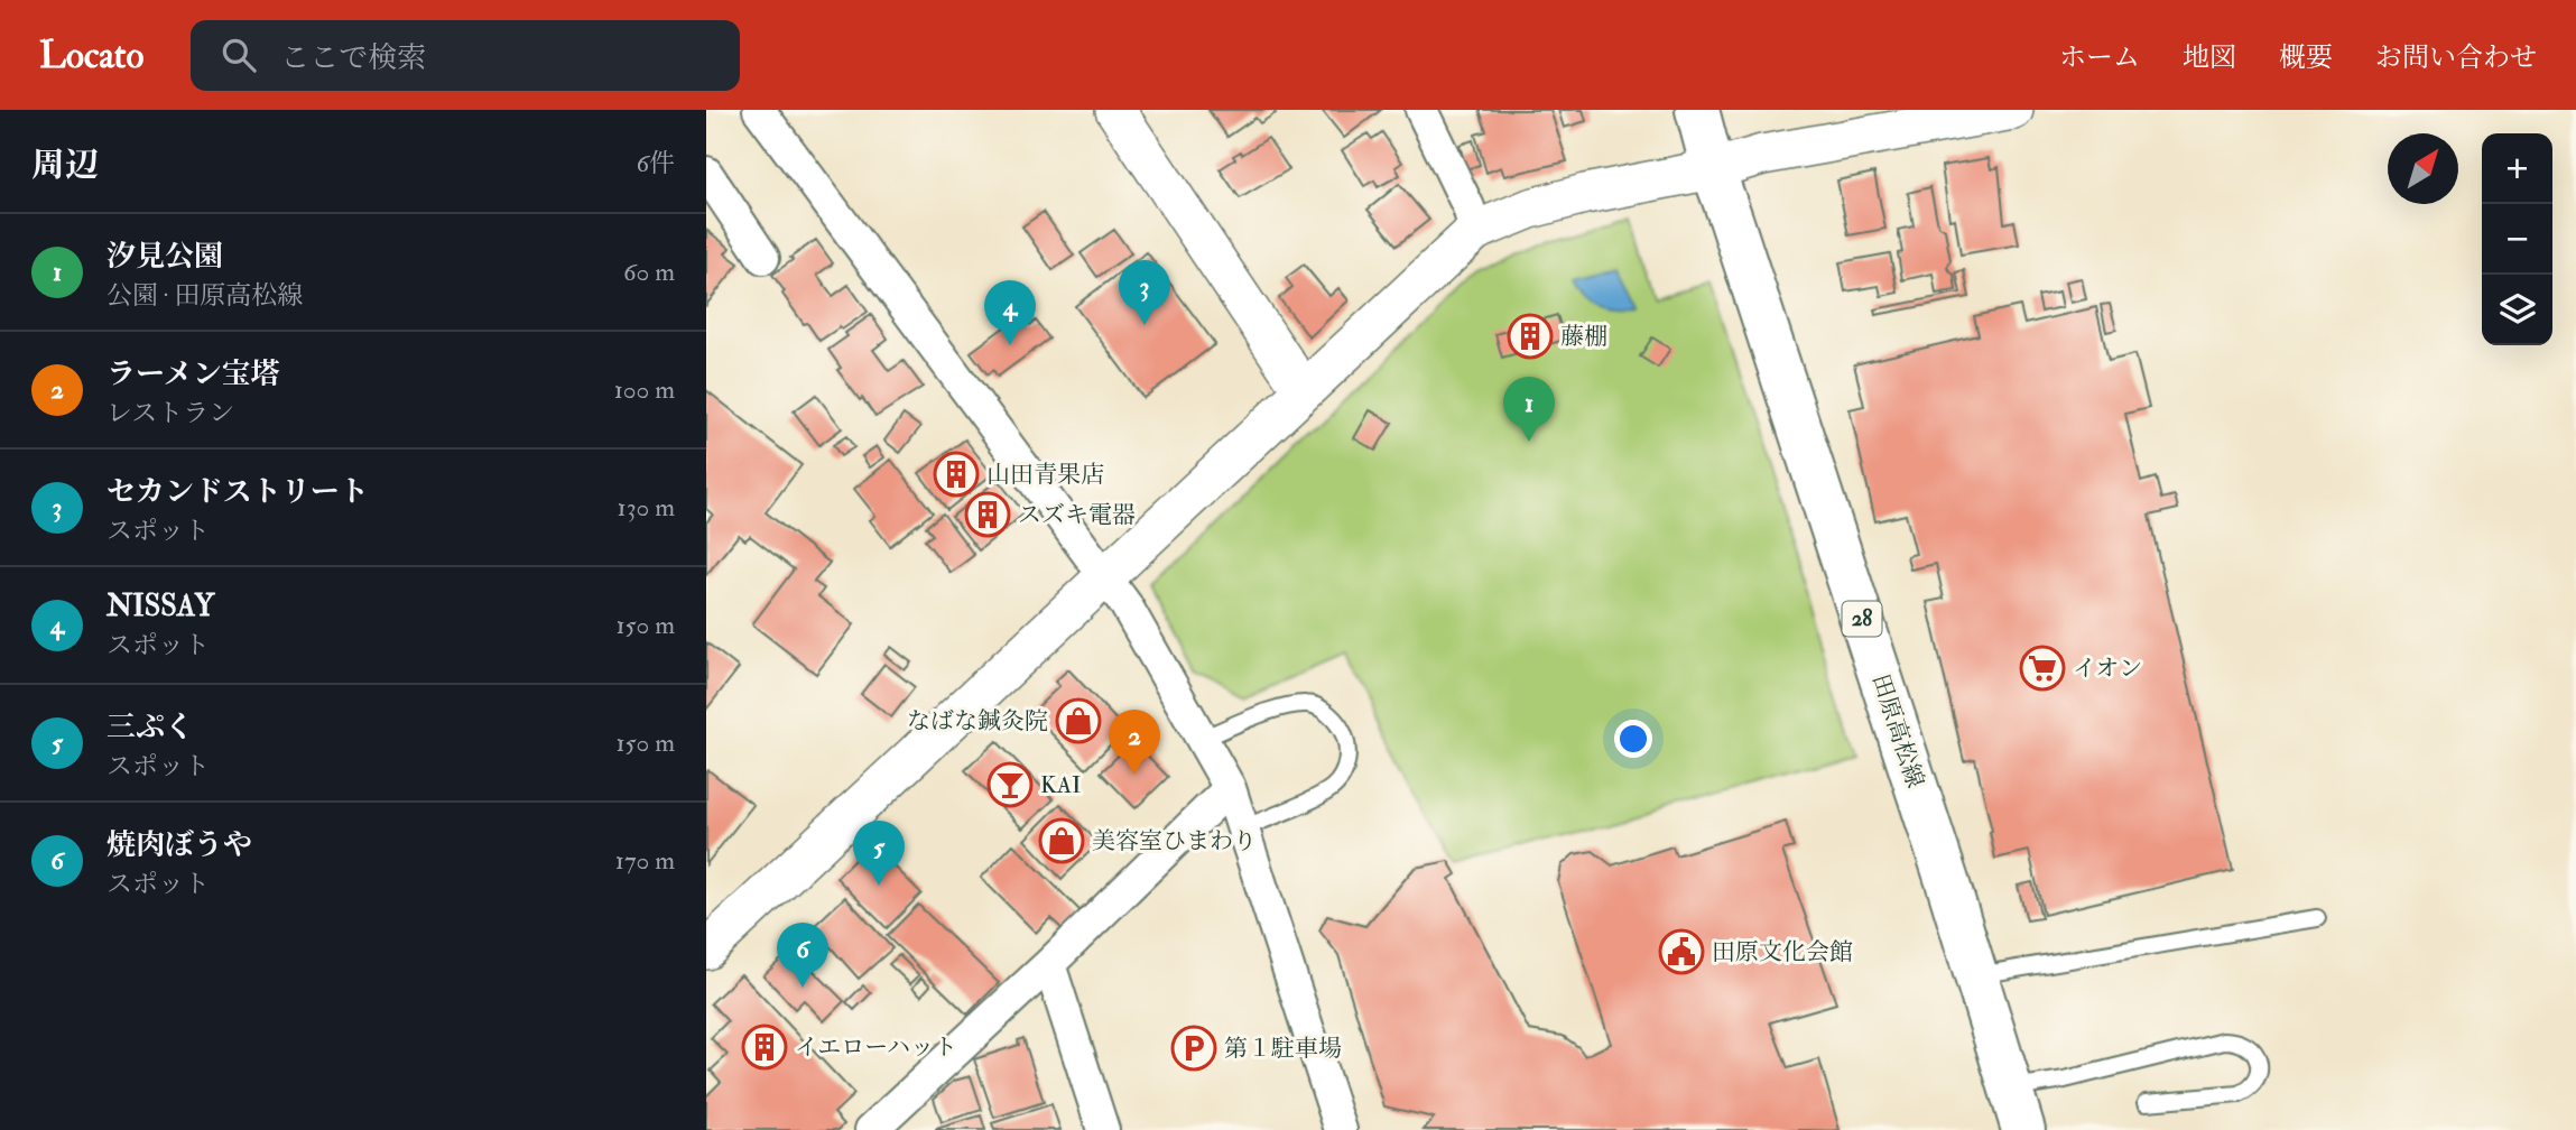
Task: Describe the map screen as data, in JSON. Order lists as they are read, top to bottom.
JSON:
{
  "streets": {
    "main road": ["28", "田原高松線"]
  },
  "places": {
    "building": [
      "藤棚",
      "山田青果店",
      "スズキ電器",
      "イエローハット"
    ],
    "supermarket": ["イオン"],
    "shop": ["なばな鍼灸院", "美容室ひまわり"],
    "bar": ["KAI"],
    "public building": ["田原文化会館"],
    "parking": ["第１駐車場"]
  },
  "north": "top right",
  "page": {
    "header": "Locato",
    "search": "ここで検索",
    "nav": [
      "ホーム",
      "地図",
      "概要",
      "お問い合わせ"
    ],
    "heading": ["周辺", "6件"],
    "map_buttons": ["+", "−"],
    "list": [
      {
        "mark": "1",
        "name": "汐見公園",
        "note": "公園 · 田原高松線",
        "value": "60 m"
      },
      {
        "mark": "2",
        "name": "ラーメン宝塔",
        "note": "レストラン",
        "value": "100 m"
      },
      {
        "mark": "3",
        "name": "セカンドストリート",
        "note": "スポット",
        "value": "130 m"
      },
      {
        "mark": "4",
        "name": "NISSAY",
        "note": "スポット",
        "value": "150 m"
      },
      {
        "mark": "5",
        "name": "三ぷく",
        "note": "スポット",
        "value": "150 m"
      },
      {
        "mark": "6",
        "name": "焼肉ぼうや",
        "note": "スポット",
        "value": "170 m"
      }
    ],
    "pins": [
      "3",
      "4",
      "1",
      "2",
      "5",
      "6"
    ]
  }
}
